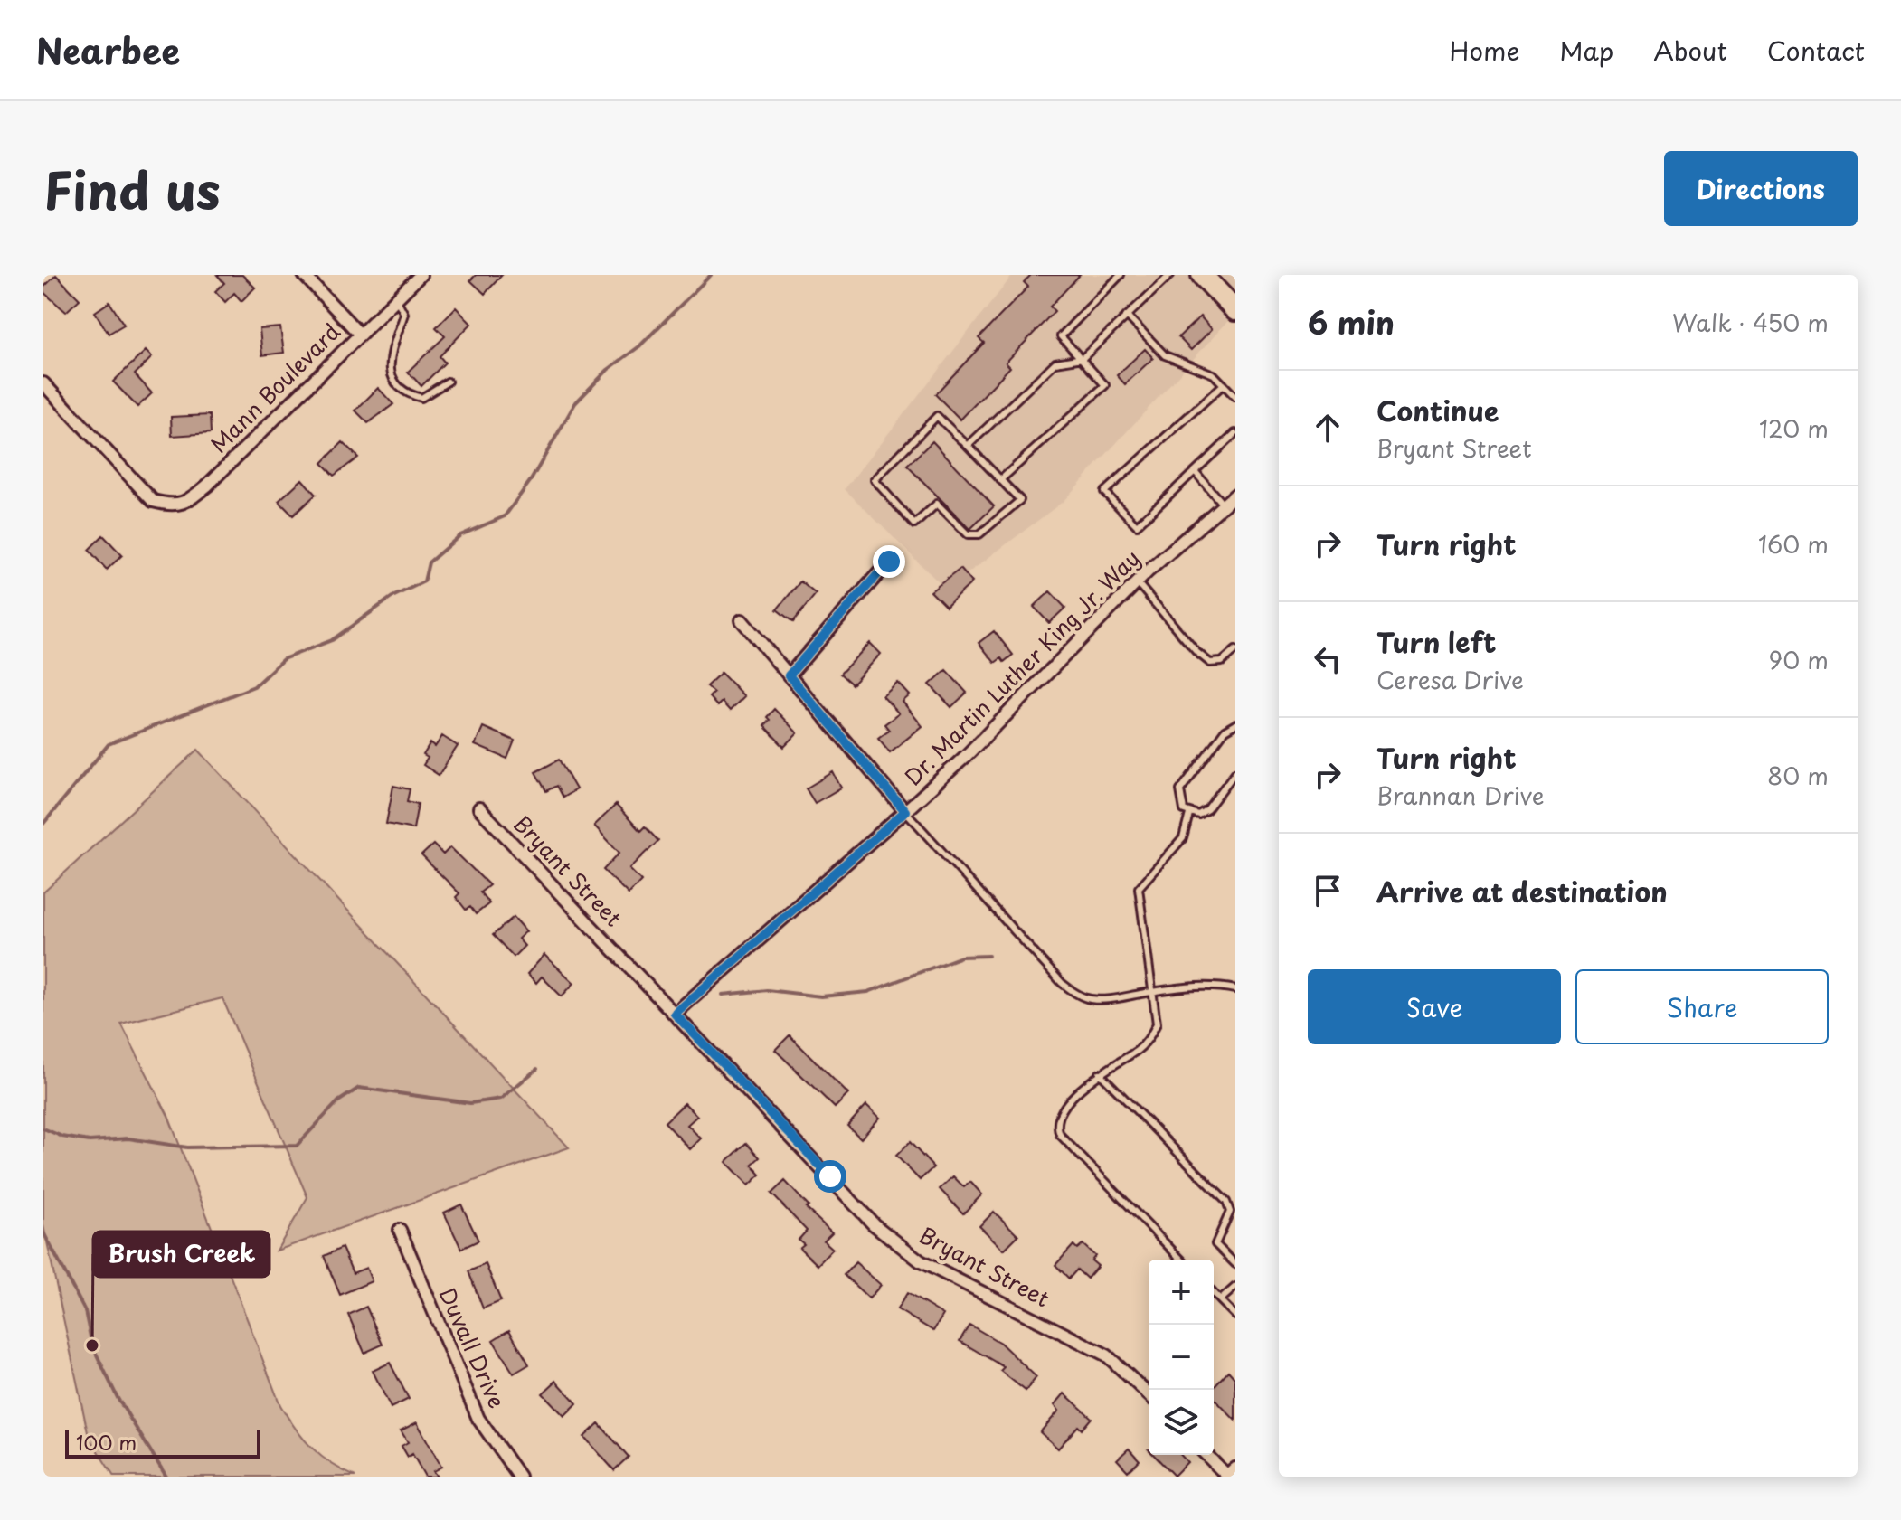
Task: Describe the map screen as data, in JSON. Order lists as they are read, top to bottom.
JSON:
{
  "streets": {
    "street": [
      "Mann Boulevard",
      "Dr. Martin Luther King Jr. Way",
      "Bryant Street",
      "Duvall Drive"
    ]
  },
  "crossings": [
    ["Dr. Martin Luther King Jr. Way", "Bryant Street"]
  ],
  "places": ["Brush Creek"],
  "scale_bar": "100 m",
  "page": {
    "header": "Nearbee",
    "nav": [
      "Home",
      "Map",
      "About",
      "Contact"
    ],
    "title": "Find us",
    "buttons": [
      "Directions",
      ["Save", "Share"]
    ],
    "heading": ["6 min", "Walk · 450 m"],
    "list": [
      ["Continue", "Bryant Street", "120 m"],
      ["Turn right", "160 m"],
      ["Turn left", "Ceresa Drive", "90 m"],
      ["Turn right", "Brannan Drive", "80 m"],
      "Arrive at destination"
    ],
    "map_buttons": ["+", "−"],
    "scale": "100 m"
  }
}
